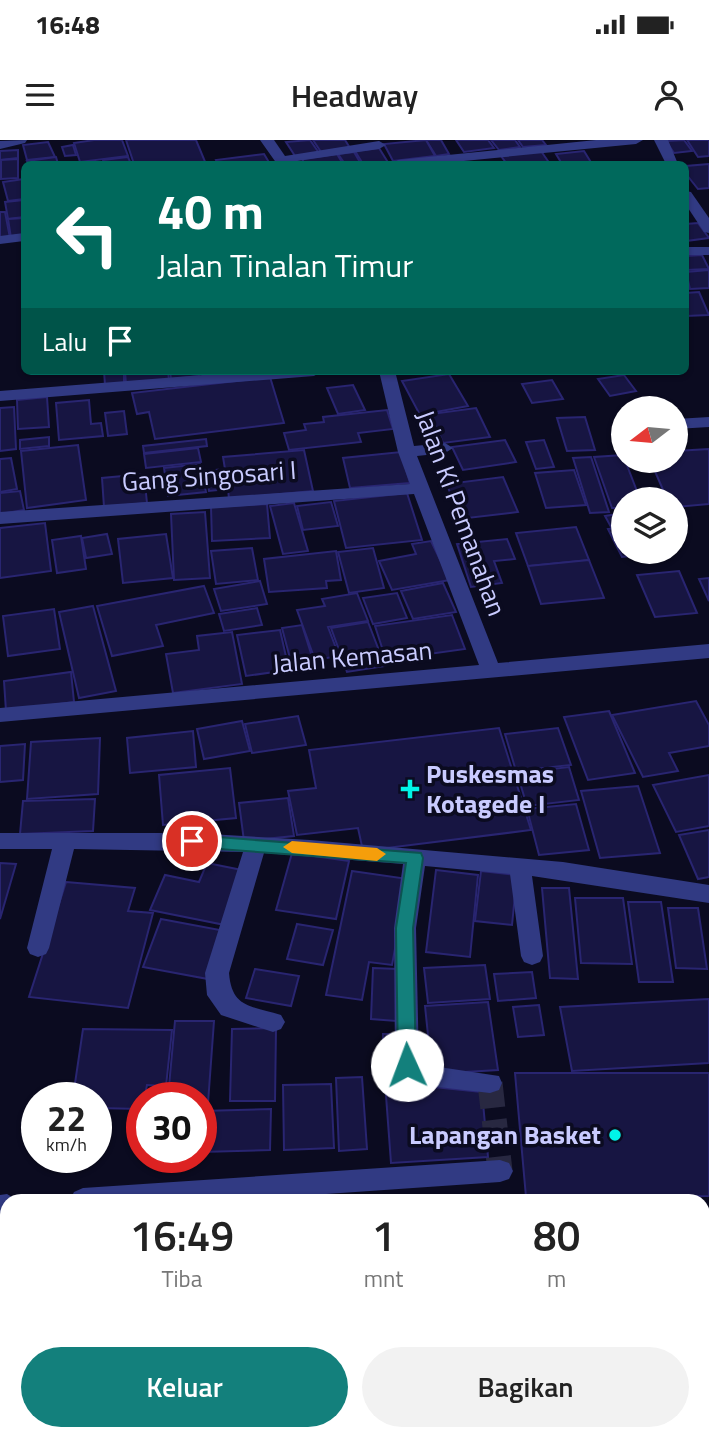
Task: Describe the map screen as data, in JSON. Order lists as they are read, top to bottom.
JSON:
{
  "streets": {
    "street": ["Gang Singosari I", "Jalan Ki Pemanahan", "Jalan Kemasan"]
  },
  "crossings": [
    ["Gang Singosari I", "Jalan Ki Pemanahan"],
    ["Jalan Ki Pemanahan", "Jalan Kemasan"]
  ],
  "places": {
    "health": ["Puskesmas Kotagede I"],
    "other": ["Lapangan Basket"]
  },
  "north": "left",
  "page": {
    "status": "16:48",
    "header": "Headway",
    "turn": ["40 m", "Jalan Tinalan Timur"],
    "then": "Lalu",
    "speed": "22 km/h",
    "limit": "30",
    "eta": [
      "16:49",
      "Tiba",
      "1",
      "mnt",
      "80",
      "m"
    ],
    "buttons": ["Keluar", "Bagikan"]
  }
}
